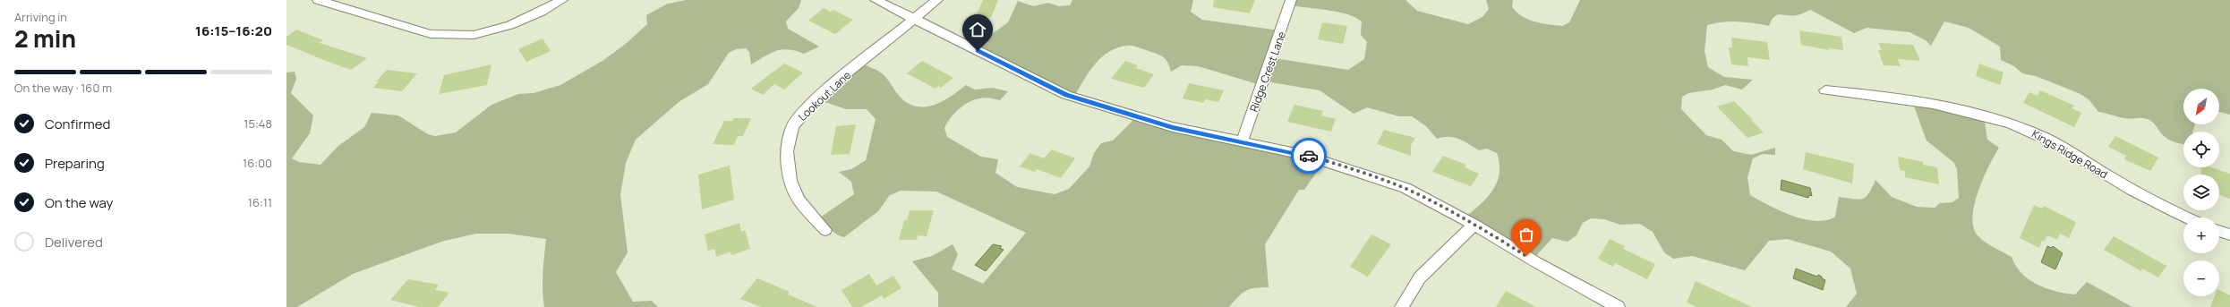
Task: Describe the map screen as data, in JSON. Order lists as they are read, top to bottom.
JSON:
{
  "streets": {
    "street": ["Ridge Crest Lane", "Lookout Lane", "Kings Ridge Road"]
  },
  "north": "bottom left",
  "page": {
    "heading": ["2 min", "Arriving in", "16:15–16:20"],
    "bar": "On the way · 160 m",
    "map_buttons": ["+", "−"],
    "list": [
      ["Confirmed", "15:48"],
      ["Preparing", "16:00"],
      ["On the way", "16:11"],
      "Delivered"
    ]
  }
}
